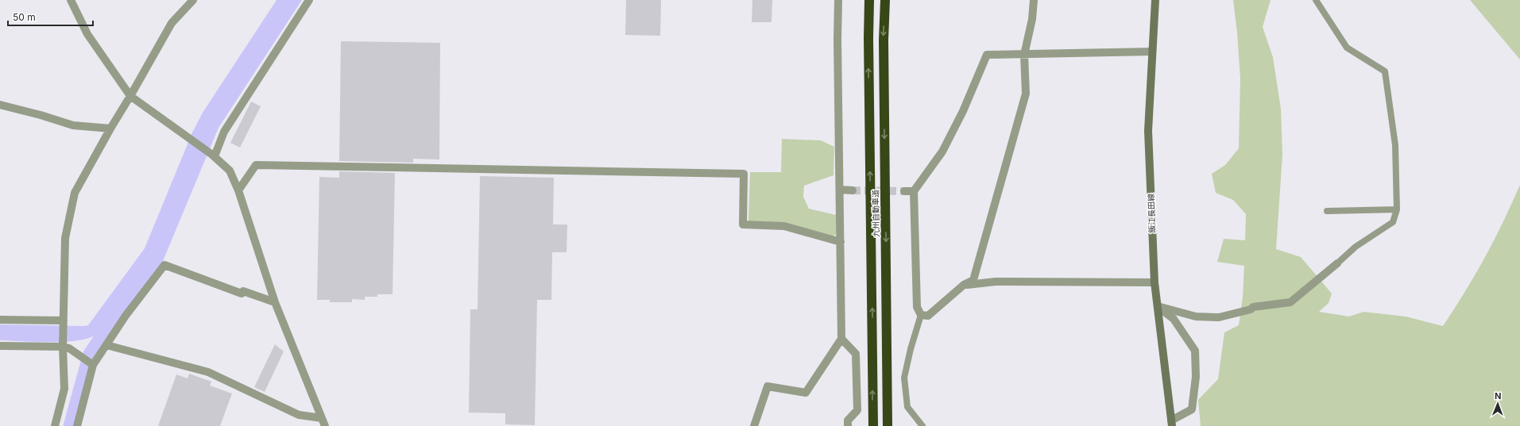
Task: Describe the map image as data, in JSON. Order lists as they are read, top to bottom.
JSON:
{
  "streets": {
    "highway": ["九州自動車道"],
    "main road": ["飯江長田線"]
  },
  "scale_bar": "50 m",
  "north": "top"
}
